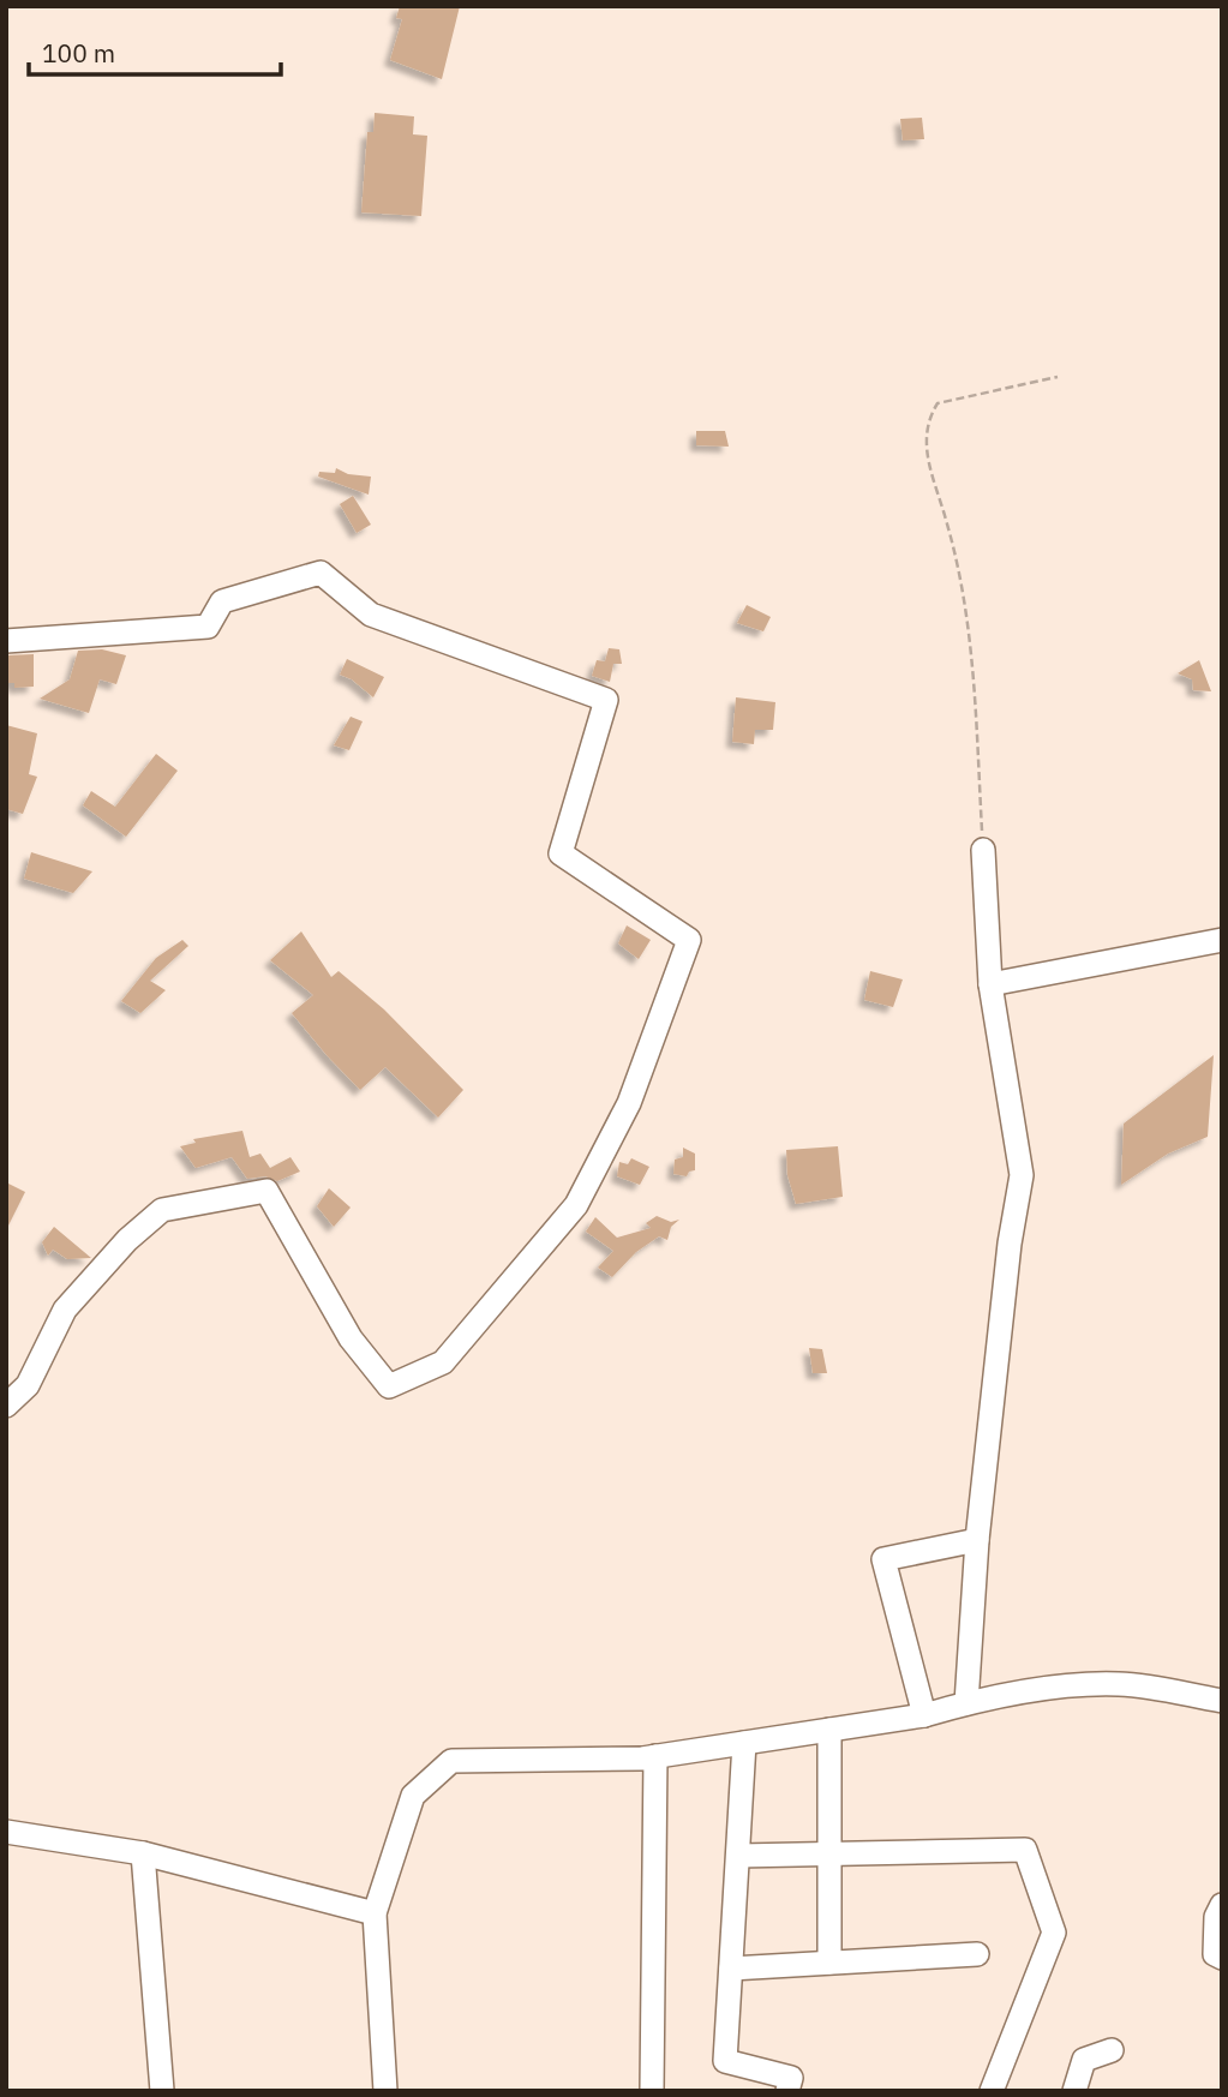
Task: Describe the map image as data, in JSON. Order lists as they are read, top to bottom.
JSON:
{
  "scale_bar": "100 m"
}
